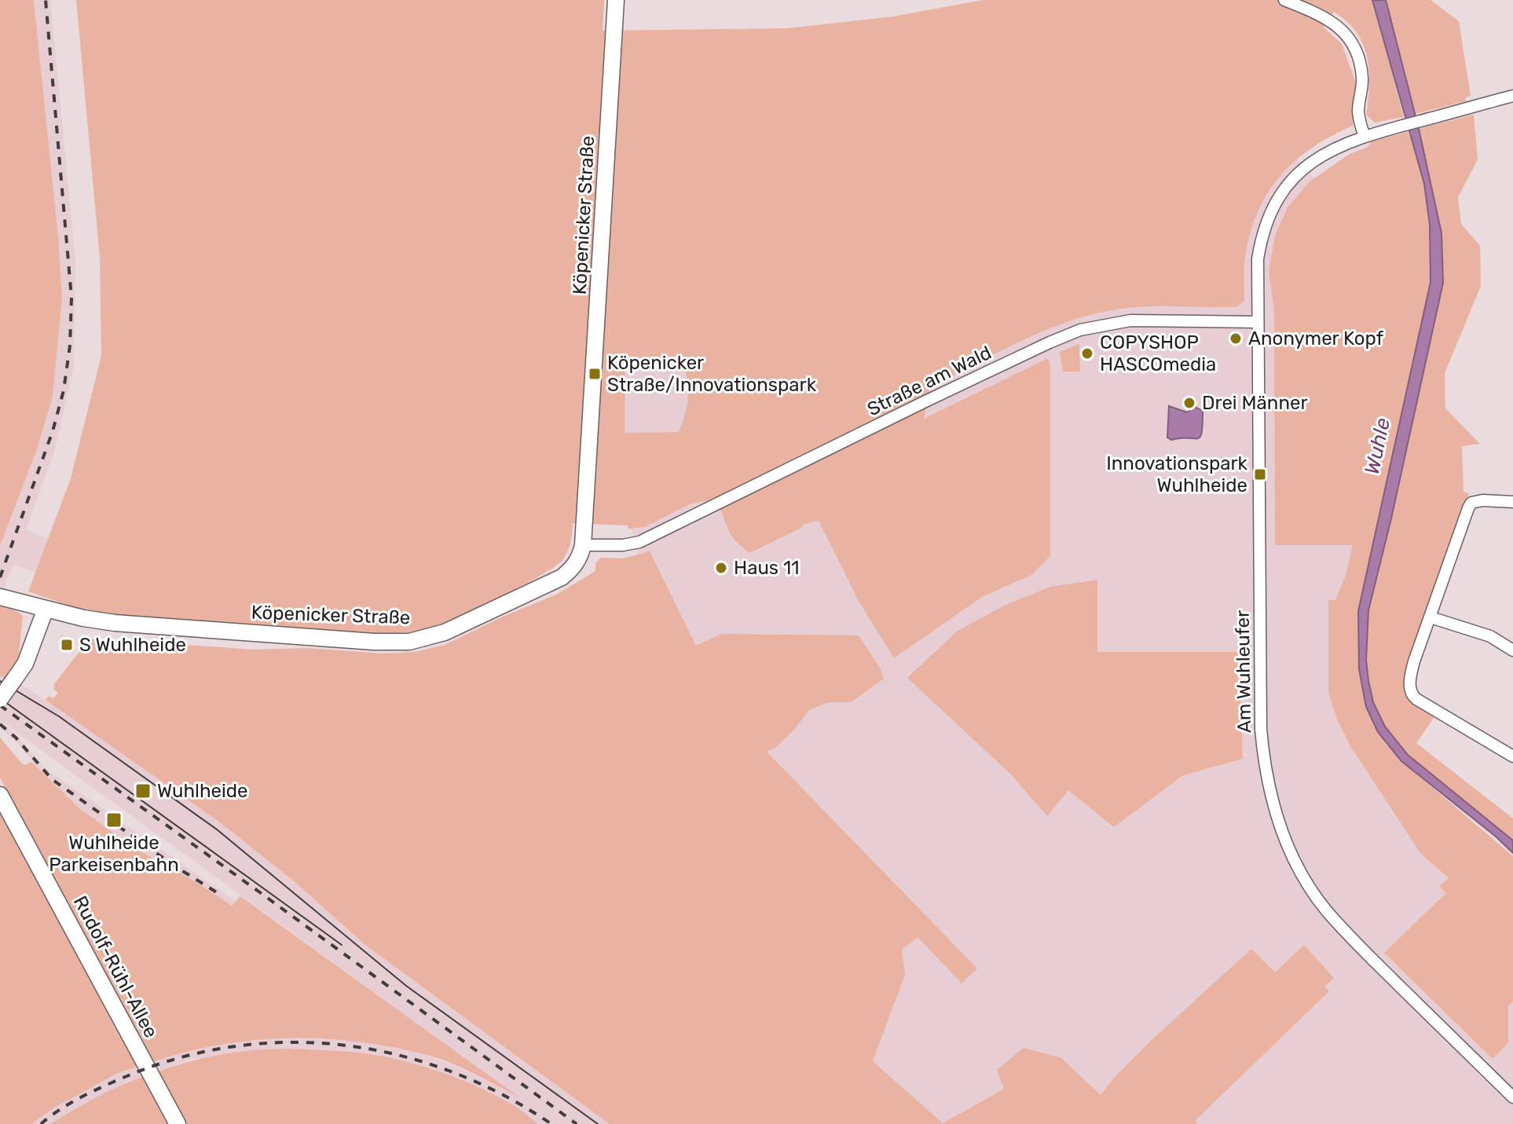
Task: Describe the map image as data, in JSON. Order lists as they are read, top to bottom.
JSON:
{
  "streets": {
    "main road": ["Köpenicker Straße", "Rudolf-Rühl-Allee"],
    "street": ["Straße am Wald", "Am Wuhleufer"]
  },
  "crossings": [
    ["Köpenicker Straße", "Straße am Wald"],
    ["Straße am Wald", "Am Wuhleufer"]
  ],
  "water": ["Wuhle"],
  "places": {
    "other": [
      "Anonymer Kopf",
      "COPYSHOP HASCOmedia",
      "Drei Männer",
      "Haus 11"
    ],
    "transit": [
      "Köpenicker Straße/Innovationspark",
      "Innovationspark Wuhlheide",
      "S Wuhlheide",
      "Wuhlheide",
      "Wuhlheide Parkeisenbahn"
    ]
  }
}
